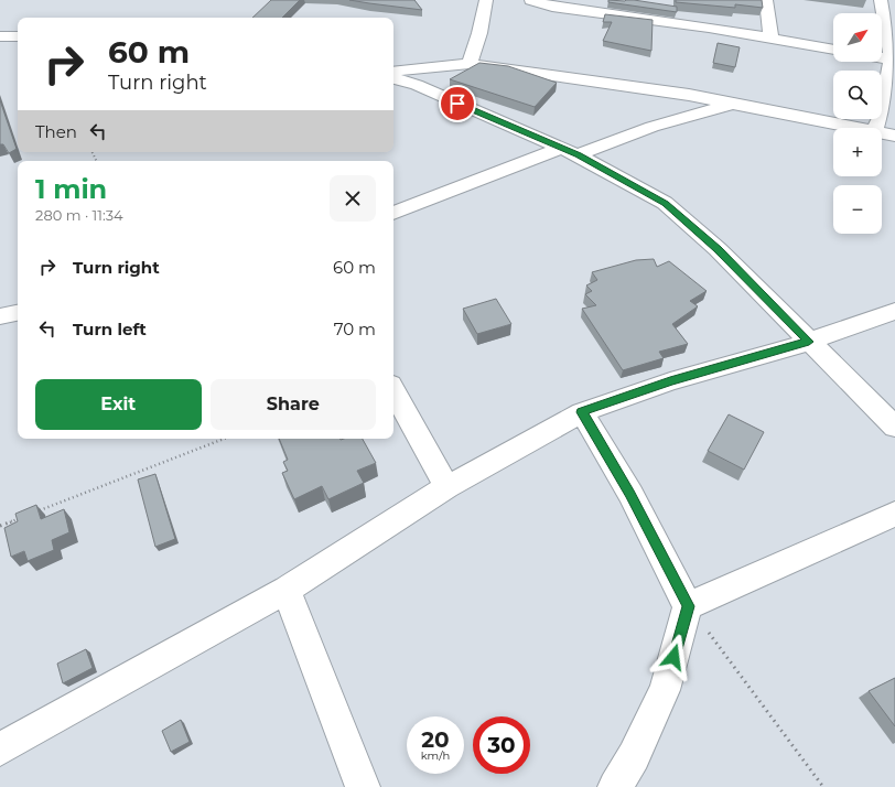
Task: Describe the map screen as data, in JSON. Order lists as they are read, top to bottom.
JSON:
{
  "north": "top right",
  "page": {
    "map_buttons": ["+", "−"],
    "turn": ["60 m", "Turn right"],
    "then": "Then",
    "heading": ["1 min", "280 m · 11:34"],
    "list": [
      {
        "name": "Turn right",
        "value": "60 m"
      },
      {
        "name": "Turn left",
        "value": "70 m"
      }
    ],
    "buttons": ["Exit", "Share"],
    "speed": "20 km/h",
    "limit": "30"
  }
}
